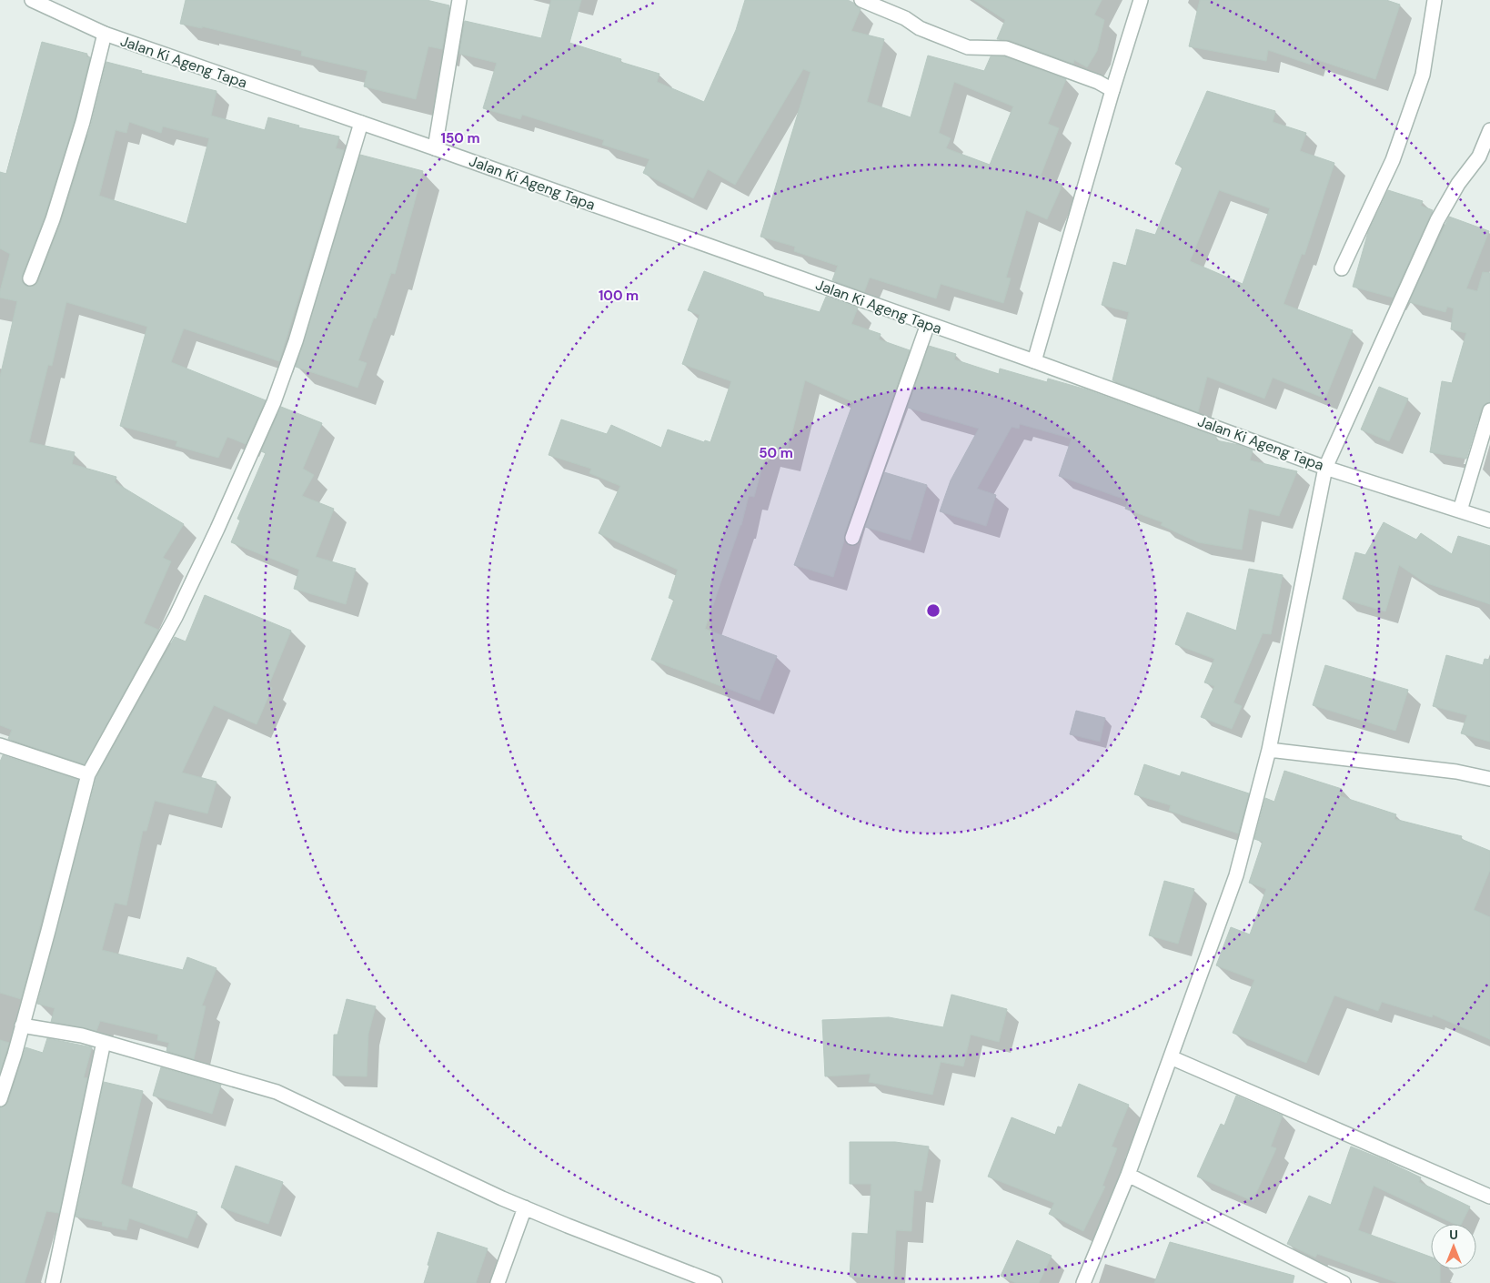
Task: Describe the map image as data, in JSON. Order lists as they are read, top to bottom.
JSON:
{
  "streets": {
    "street": ["Jalan Ki Ageng Tapa"]
  },
  "north": "top",
  "rings": ["150 m", "100 m", "50 m"]
}
